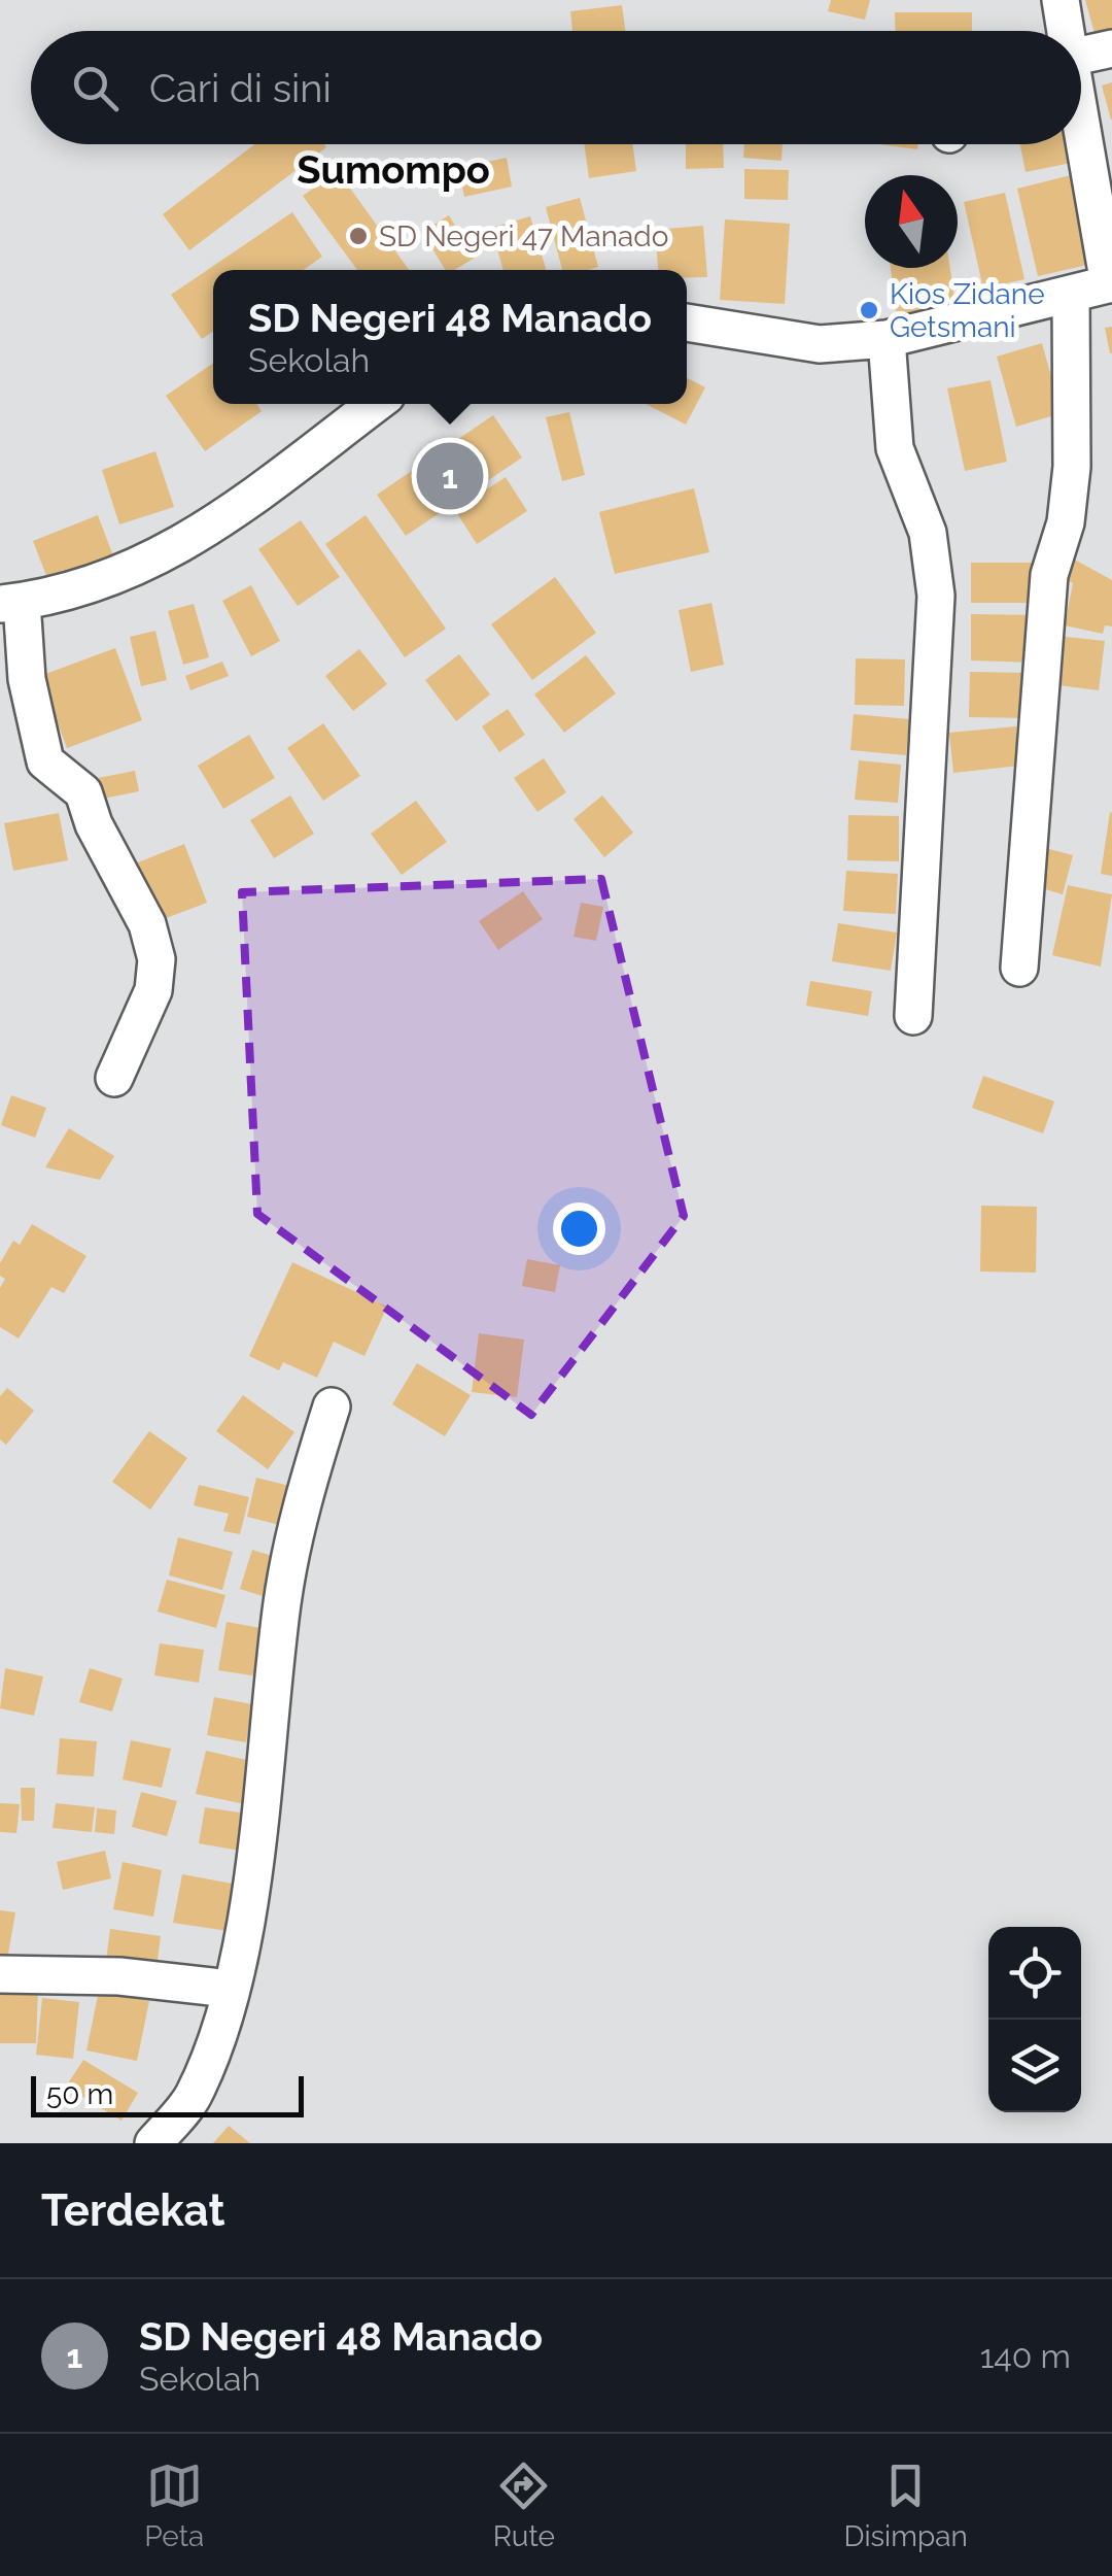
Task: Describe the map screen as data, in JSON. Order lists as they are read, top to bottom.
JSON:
{
  "districts": ["Sumompo"],
  "places": ["SD Negeri 47 Manado", "Kios Zidane Getsmani"],
  "scale_bar": "50 m",
  "north": "top",
  "page": {
    "search": "Cari di sini",
    "popup": ["SD Negeri 48 Manado", "Sekolah"],
    "pins": "1",
    "scale": "50 m",
    "heading": "Terdekat",
    "list": [
      {
        "mark": "1",
        "name": "SD Negeri 48 Manado",
        "note": "Sekolah",
        "value": "140 m"
      }
    ],
    "nav": ["Peta", "Rute", "Disimpan"]
  }
}
